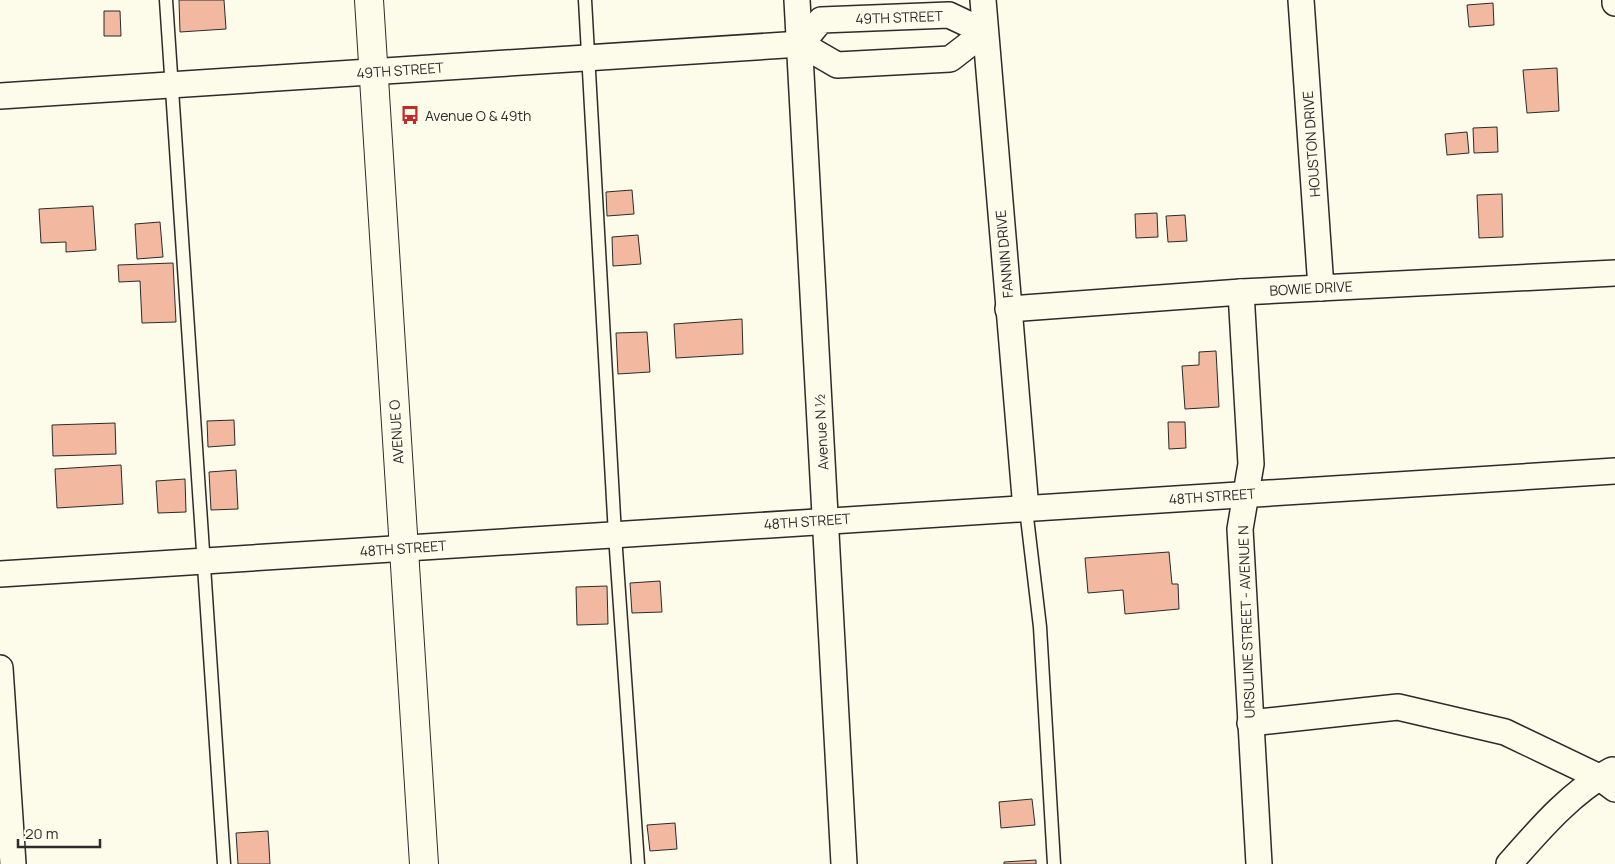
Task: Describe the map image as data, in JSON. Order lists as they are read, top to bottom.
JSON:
{
  "streets": {
    "main road": ["AVENUE O"],
    "street": [
      "49TH STREET",
      "HOUSTON DRIVE",
      "FANNIN DRIVE",
      "BOWIE DRIVE",
      "Avenue N ½",
      "48TH STREET",
      "URSULINE STREET - AVENUE N"
    ]
  },
  "crossings": [
    ["49TH STREET", "FANNIN DRIVE"],
    ["49TH STREET", "AVENUE O"],
    ["49TH STREET", "Avenue N ½"],
    ["HOUSTON DRIVE", "BOWIE DRIVE"],
    ["FANNIN DRIVE", "BOWIE DRIVE"],
    ["FANNIN DRIVE", "48TH STREET"],
    ["BOWIE DRIVE", "URSULINE STREET - AVENUE N"],
    ["AVENUE O", "48TH STREET"],
    ["Avenue N ½", "48TH STREET"],
    ["48TH STREET", "URSULINE STREET - AVENUE N"]
  ],
  "places": {
    "bus stop": ["Avenue O & 49th"]
  },
  "scale_bar": "20 m"
}
